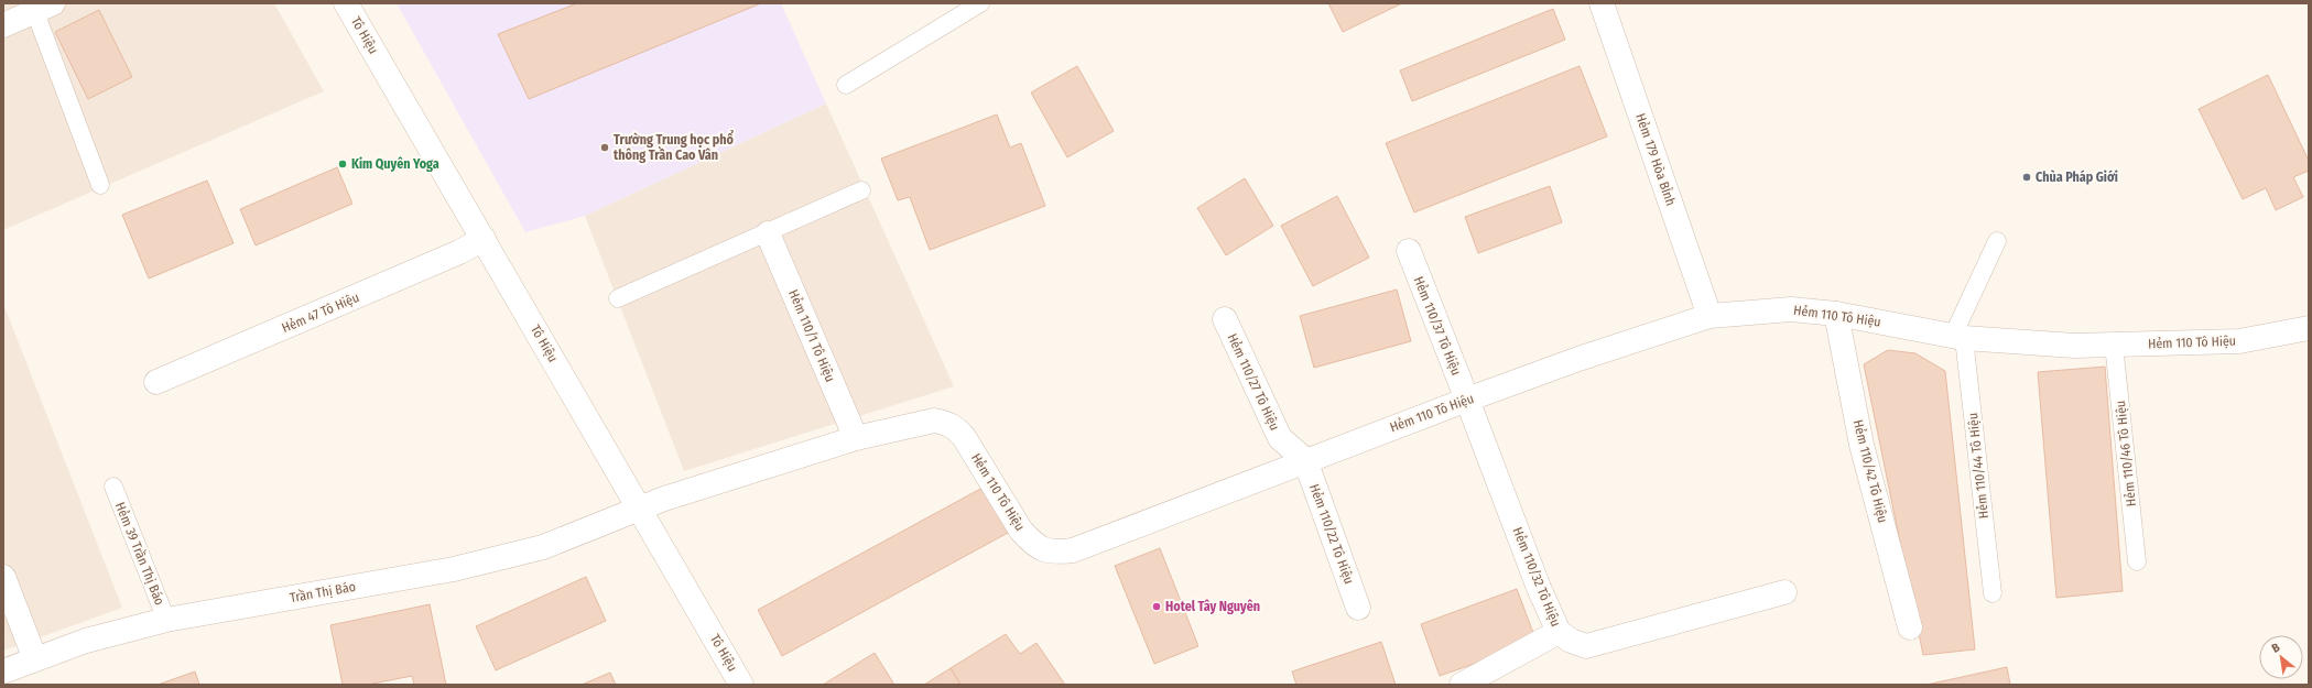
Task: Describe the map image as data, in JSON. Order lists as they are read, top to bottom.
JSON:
{
  "streets": {
    "street": [
      "Tô Hiệu",
      "Hẻm 179 Hòa BÌnh",
      "Hẻm 47 Tô Hiệu",
      "Hẻm 110 Tô Hiệu",
      "Hẻm 110/37 Tô Hiệu",
      "Hẻm 110/1 Tô Hiệu",
      "Hẻm 110/27 Tô Hiệu",
      "Hẻm 110/42 Tô Hiệu",
      "Hẻm 110/22 Tô Hiệu",
      "Hẻm 110/32 Tô Hiệu",
      "Trần Thị Báo"
    ],
    "lane": ["Hẻm 110/46 Tô Hiệu", "Hẻm 110/44 Tô Hiệu", "Hẻm 39 Trần Thị Báo"]
  },
  "crossings": [
    ["Tô Hiệu", "Hẻm 47 Tô Hiệu"],
    ["Tô Hiệu", "Hẻm 110 Tô Hiệu"],
    ["Tô Hiệu", "Trần Thị Báo"],
    ["Hẻm 179 Hòa BÌnh", "Hẻm 110 Tô Hiệu"],
    ["Hẻm 110 Tô Hiệu", "Hẻm 110/37 Tô Hiệu"],
    ["Hẻm 110 Tô Hiệu", "Hẻm 110/1 Tô Hiệu"],
    ["Hẻm 110 Tô Hiệu", "Hẻm 110/27 Tô Hiệu"],
    ["Hẻm 110 Tô Hiệu", "Hẻm 110/46 Tô Hiệu"],
    ["Hẻm 110 Tô Hiệu", "Hẻm 110/44 Tô Hiệu"],
    ["Hẻm 110 Tô Hiệu", "Hẻm 110/42 Tô Hiệu"],
    ["Hẻm 110 Tô Hiệu", "Hẻm 110/22 Tô Hiệu"],
    ["Hẻm 110 Tô Hiệu", "Hẻm 110/32 Tô Hiệu"],
    ["Hẻm 110 Tô Hiệu", "Trần Thị Báo"],
    ["Hẻm 110/37 Tô Hiệu", "Hẻm 110/32 Tô Hiệu"],
    ["Hẻm 110/27 Tô Hiệu", "Hẻm 110/22 Tô Hiệu"],
    ["Hẻm 39 Trần Thị Báo", "Trần Thị Báo"]
  ],
  "places": [
    "Trường Trung học phổ thông Trần Cao Vân",
    "Kim Quyên Yoga",
    "Chùa Pháp Giới",
    "Hotel Tây Nguyên"
  ],
  "north": "top left"
}
